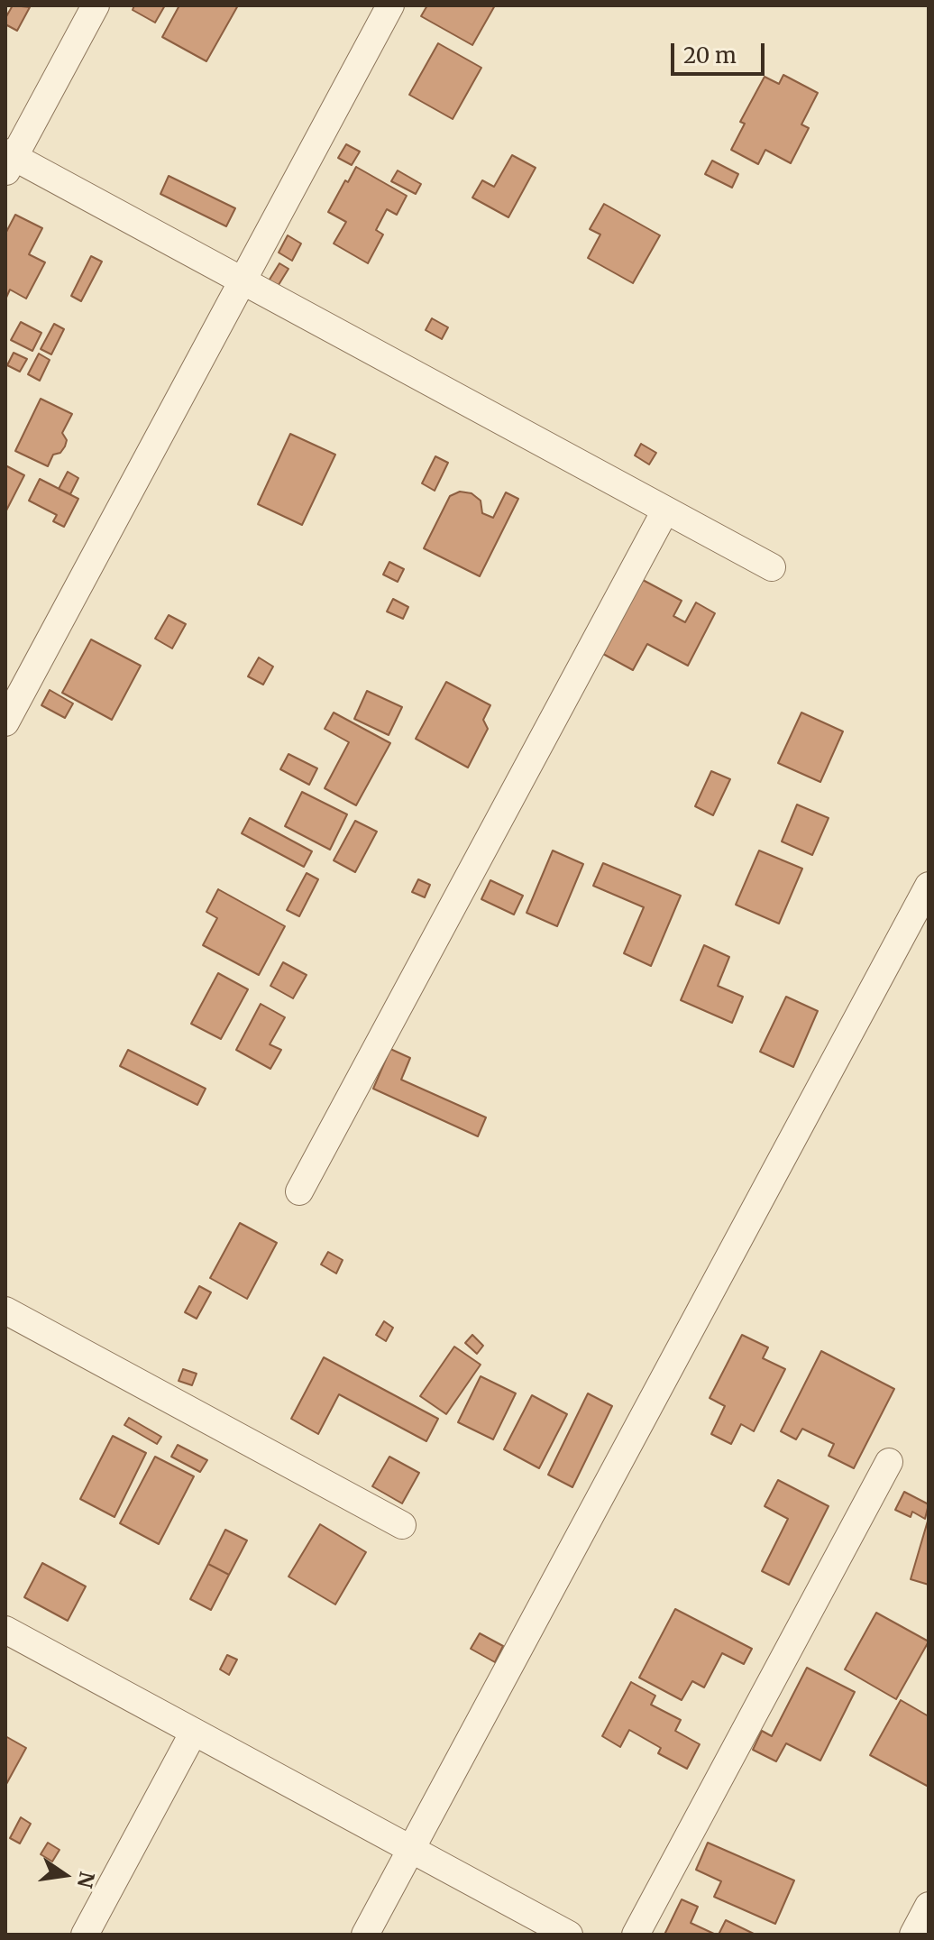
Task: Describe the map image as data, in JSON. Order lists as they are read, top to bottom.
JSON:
{
  "scale_bar": "20 m",
  "north": "right"
}
